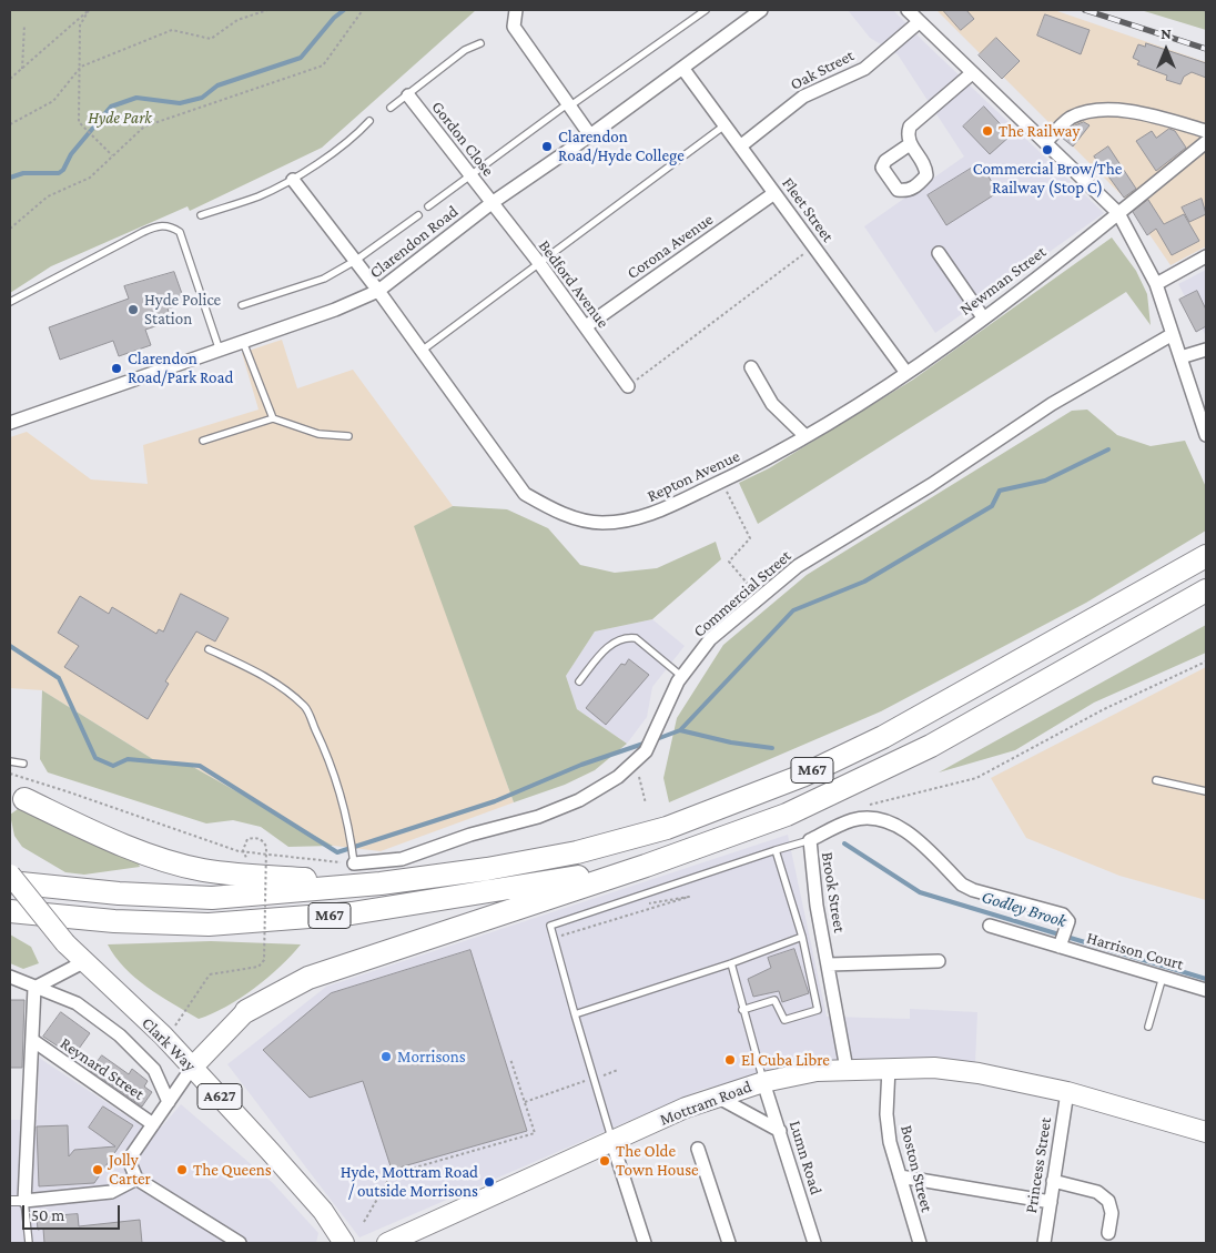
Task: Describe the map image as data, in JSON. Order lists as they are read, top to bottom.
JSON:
{
  "streets": {
    "highway": ["M67"],
    "main road": ["Clark Way", "A627", "Mottram Road"],
    "street": [
      "Oak Street",
      "Gordon Close",
      "Fleet Street",
      "Clarendon Road",
      "Corona Avenue",
      "Newman Street",
      "Bedford Avenue",
      "Repton Avenue",
      "Commercial Street",
      "Brook Street",
      "Harrison Court",
      "Reynard Street",
      "Lumn Road",
      "Princess Street",
      "Boston Street"
    ]
  },
  "crossings": [
    ["Oak Street", "Fleet Street"],
    ["Gordon Close", "Clarendon Road"],
    ["Gordon Close", "Bedford Avenue"],
    ["Fleet Street", "Clarendon Road"],
    ["Fleet Street", "Corona Avenue"],
    ["Fleet Street", "Newman Street"],
    ["Fleet Street", "Repton Avenue"],
    ["Clarendon Road", "Bedford Avenue"],
    ["Clarendon Road", "Repton Avenue"],
    ["Corona Avenue", "Bedford Avenue"],
    ["Newman Street", "Repton Avenue"],
    ["M67", "A627"],
    ["Brook Street", "Harrison Court"],
    ["Brook Street", "Mottram Road"],
    ["Clark Way", "A627"],
    ["Mottram Road", "Lumn Road"],
    ["Mottram Road", "Princess Street"],
    ["Mottram Road", "Boston Street"]
  ],
  "water": ["Godley Brook"],
  "parks": ["Hyde Park"],
  "places": [
    "The Railway",
    "Clarendon Road/Hyde College",
    "Commercial Brow/The Railway (Stop C)",
    "Hyde Police Station",
    "Clarendon Road/Park Road",
    "Morrisons",
    "El Cuba Libre",
    "The Olde Town House",
    "Jolly Carter",
    "The Queens",
    "Hyde, Mottram Road / outside Morrisons"
  ],
  "scale_bar": "50 m",
  "north": "top"
}
